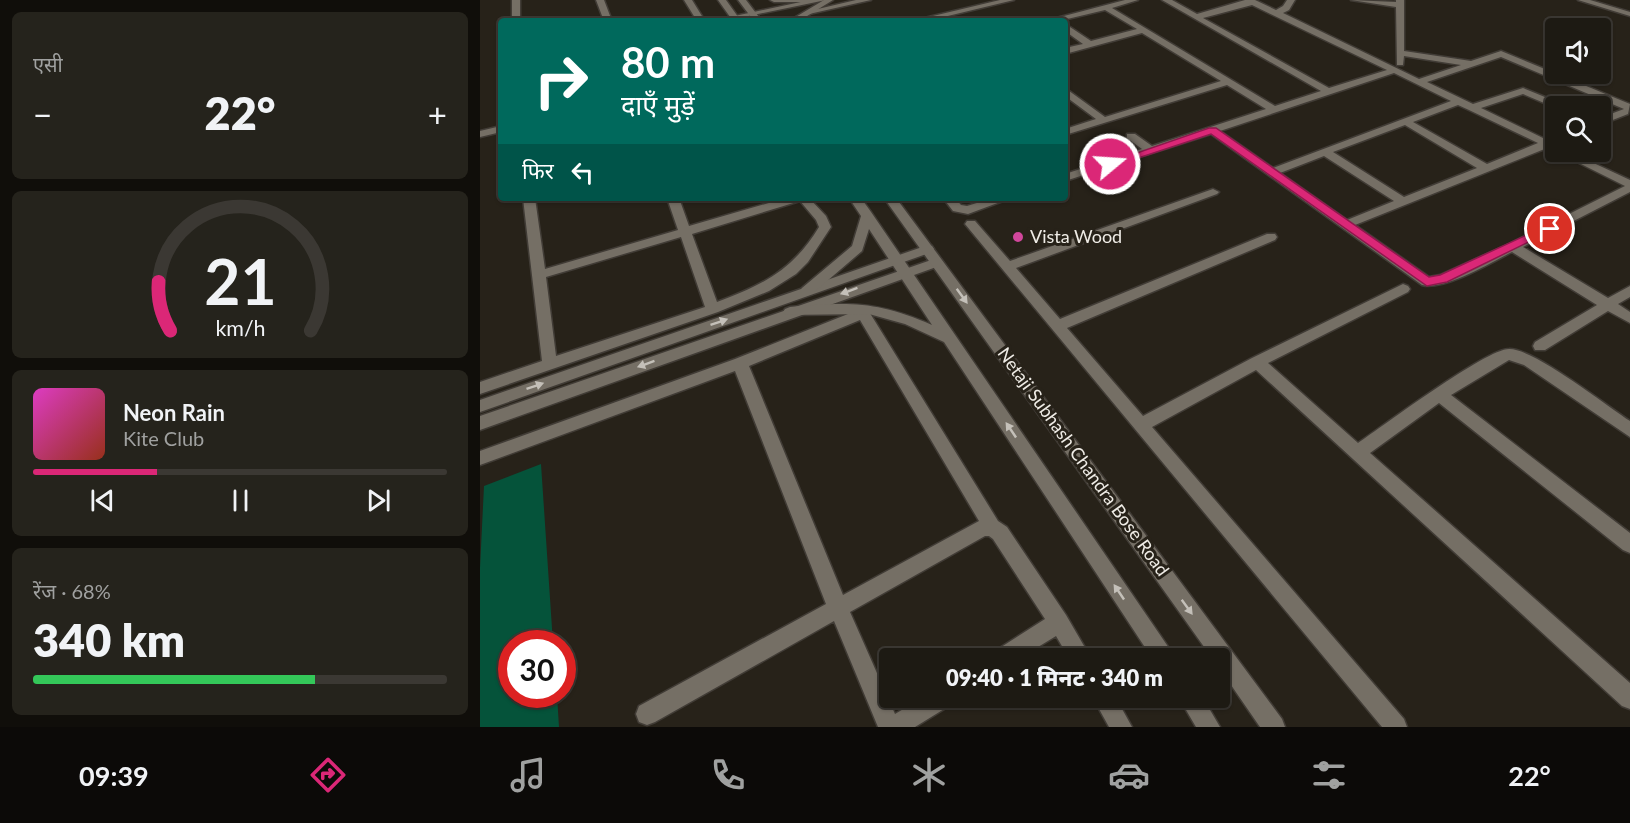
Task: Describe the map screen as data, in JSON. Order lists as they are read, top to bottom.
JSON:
{
  "streets": {
    "street": ["Netaji Subhash Chandra Bose Road"]
  },
  "places": ["Vista Wood"],
  "page": {
    "tile": [
      "एसी",
      ["रेंज · 68%", "340 km"]
    ],
    "turn": ["80 m", "दाएँ मुड़ें"],
    "heat": ["−", "22°", "+"],
    "then": "फिर",
    "song": ["Neon Rain", "Kite Club"],
    "limit": "30",
    "trip": "09:40 · 1 मिनट · 340 m",
    "tabs": ["09:39", "22°"],
    "gauge": ["21", "km/h"]
  }
}
